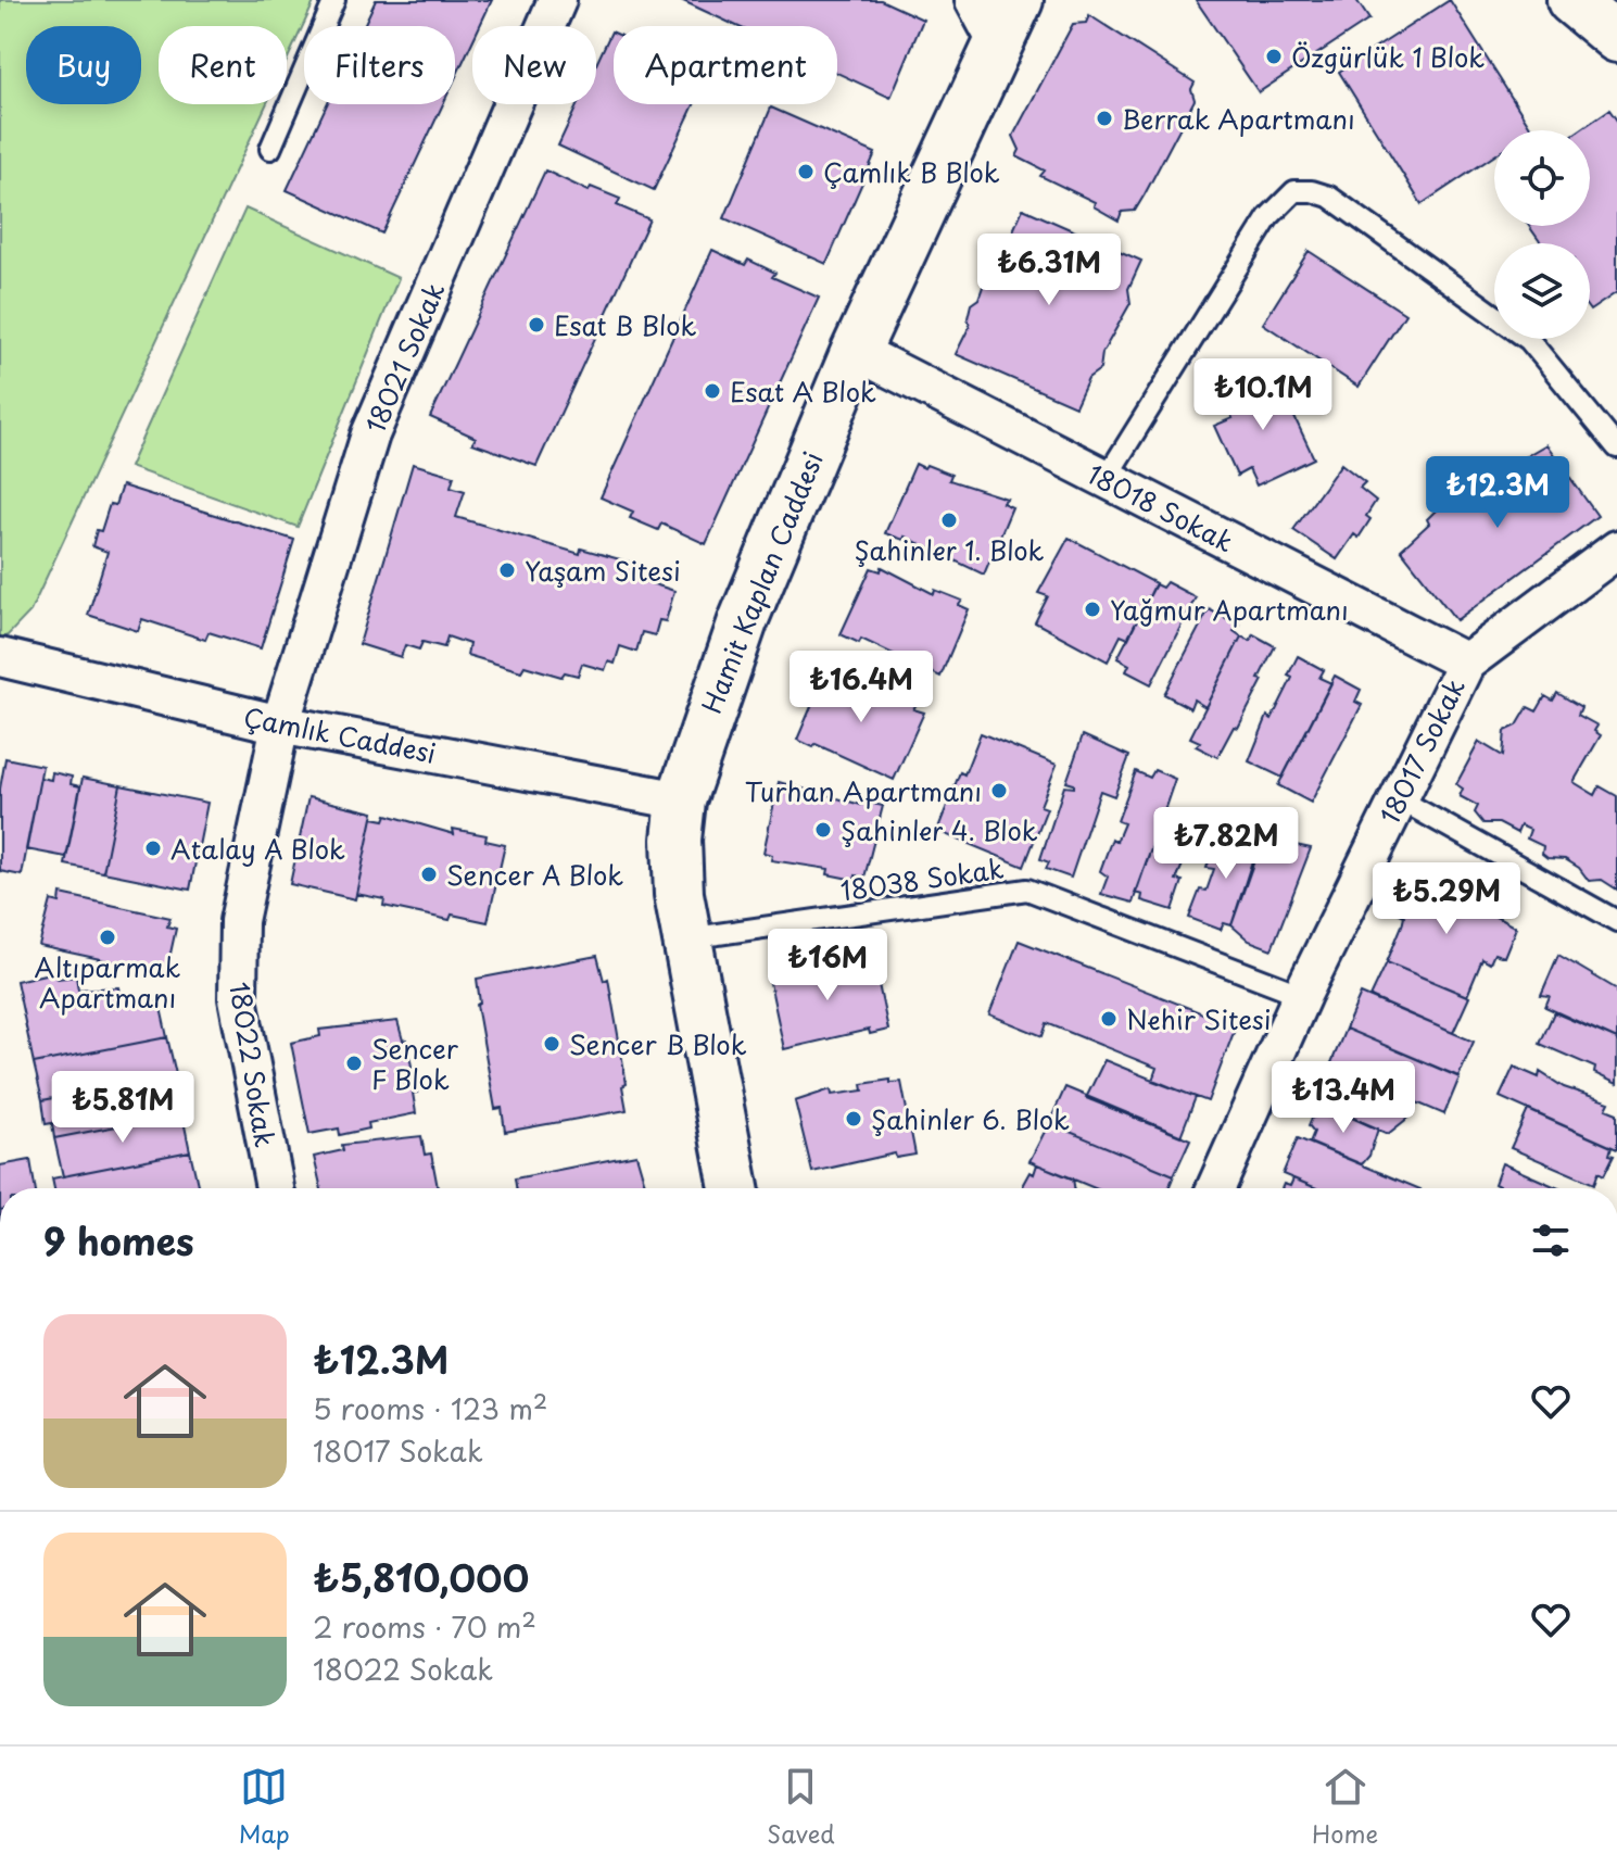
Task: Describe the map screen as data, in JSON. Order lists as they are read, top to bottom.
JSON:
{
  "streets": {
    "main road": ["Hamit Kaplan Caddesi"],
    "street": [
      "18021 Sokak",
      "18018 Sokak",
      "Çamlık Caddesi",
      "18017 Sokak",
      "18022 Sokak"
    ],
    "lane": ["18038 Sokak"]
  },
  "crossings": [
    ["18021 Sokak", "Çamlık Caddesi"],
    ["18021 Sokak", "18022 Sokak"],
    ["18018 Sokak", "Hamit Kaplan Caddesi"],
    ["18018 Sokak", "18017 Sokak"],
    ["Hamit Kaplan Caddesi", "Çamlık Caddesi"],
    ["Hamit Kaplan Caddesi", "18038 Sokak"],
    ["Çamlık Caddesi", "18022 Sokak"],
    ["18017 Sokak", "18038 Sokak"]
  ],
  "places": [
    "Özgürlük 1 Blok",
    "Berrak Apartmanı",
    "Çamlık B Blok",
    "Esat B Blok",
    "Esat A Blok",
    "Şahinler 1. Blok",
    "Yaşam Sitesi",
    "Yağmur Apartmanı",
    "Turhan Apartmanı",
    "Şahinler 4. Blok",
    "Atalay A Blok",
    "Sencer A Blok",
    "Altıparmak Apartmanı",
    "Nehir Sitesi",
    "Sencer B Blok",
    "Sencer F Blok",
    "Şahinler 6. Blok"
  ],
  "page": {
    "chip": [
      "Buy",
      "Rent",
      "Filters",
      "New",
      "Apartment"
    ],
    "price": [
      "₺6.31M",
      "₺10.1M",
      "₺12.3M",
      "₺16.4M",
      "₺7.82M",
      "₺5.29M",
      "₺16M",
      "₺13.4M",
      "₺5.81M"
    ],
    "heading": "9 homes",
    "list": [
      {
        "name": "₺12.3M",
        "note": "5 rooms · 123 m² · 18017 Sokak"
      },
      {
        "name": "₺5,810,000",
        "note": "2 rooms · 70 m² · 18022 Sokak"
      }
    ],
    "tabs": ["Map", "Saved", "Home"]
  }
}
